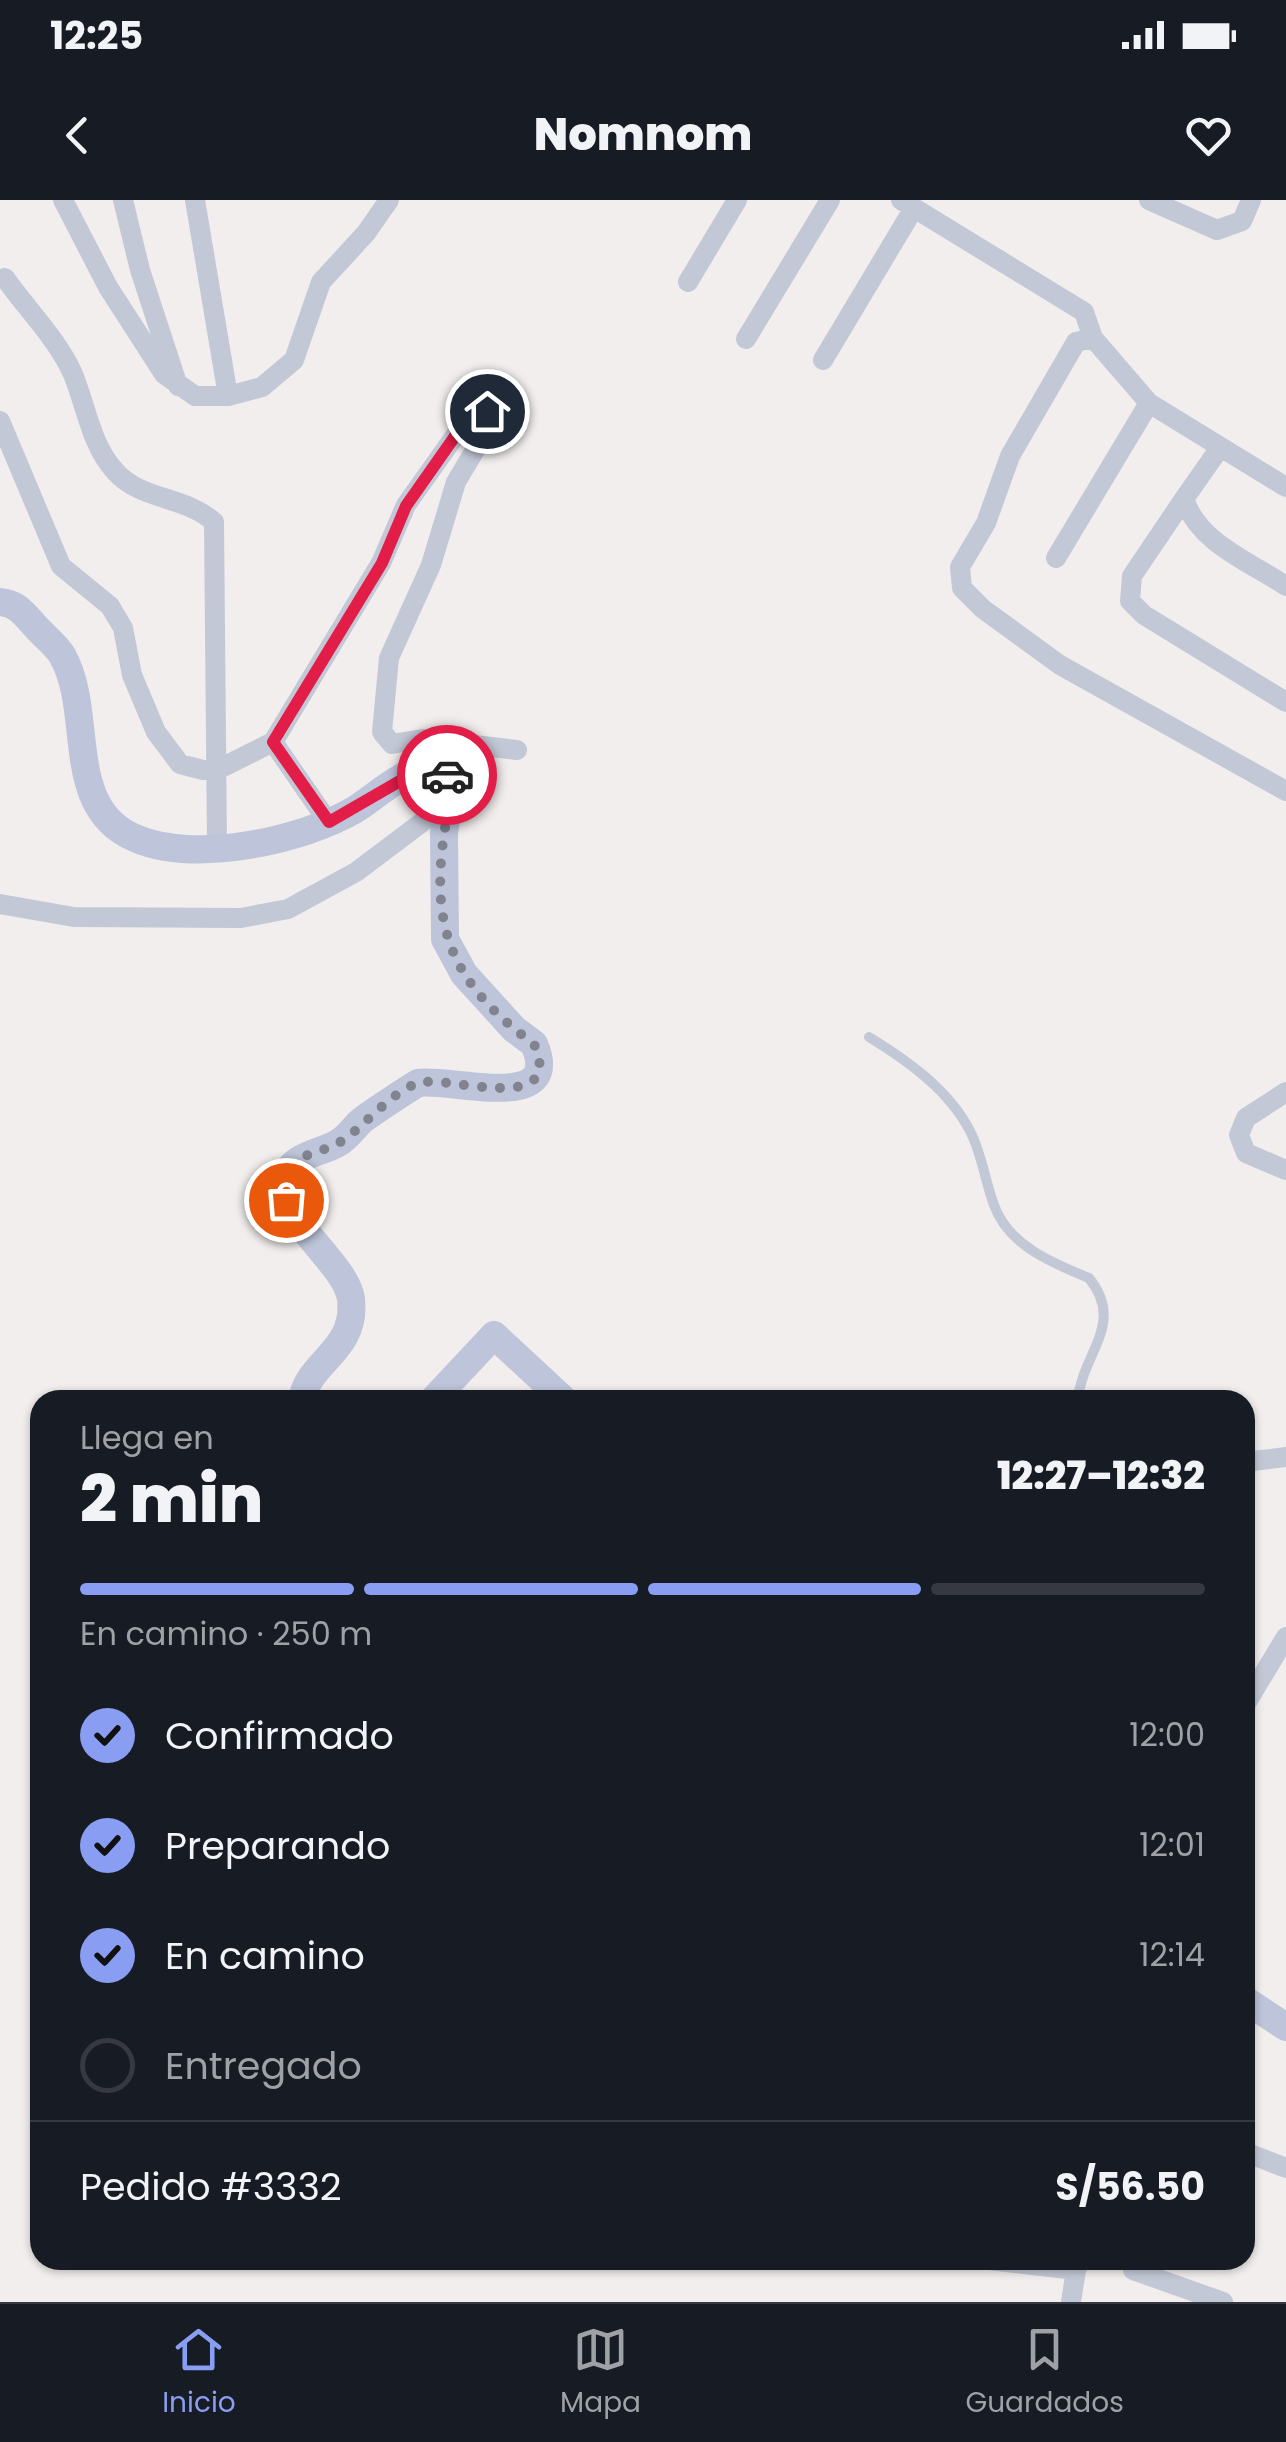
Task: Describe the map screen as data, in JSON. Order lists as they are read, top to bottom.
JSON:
{
  "page": {
    "status": "12:25",
    "header": "Nomnom",
    "heading": ["2 min", "Llega en", "12:27–12:32"],
    "panel": ["Pedido #3332", "S/56.50"],
    "bar": "En camino · 250 m",
    "list": [
      ["Confirmado", "12:00"],
      ["Preparando", "12:01"],
      ["En camino", "12:14"],
      "Entregado"
    ],
    "tabs": ["Inicio", "Mapa", "Guardados"]
  }
}
